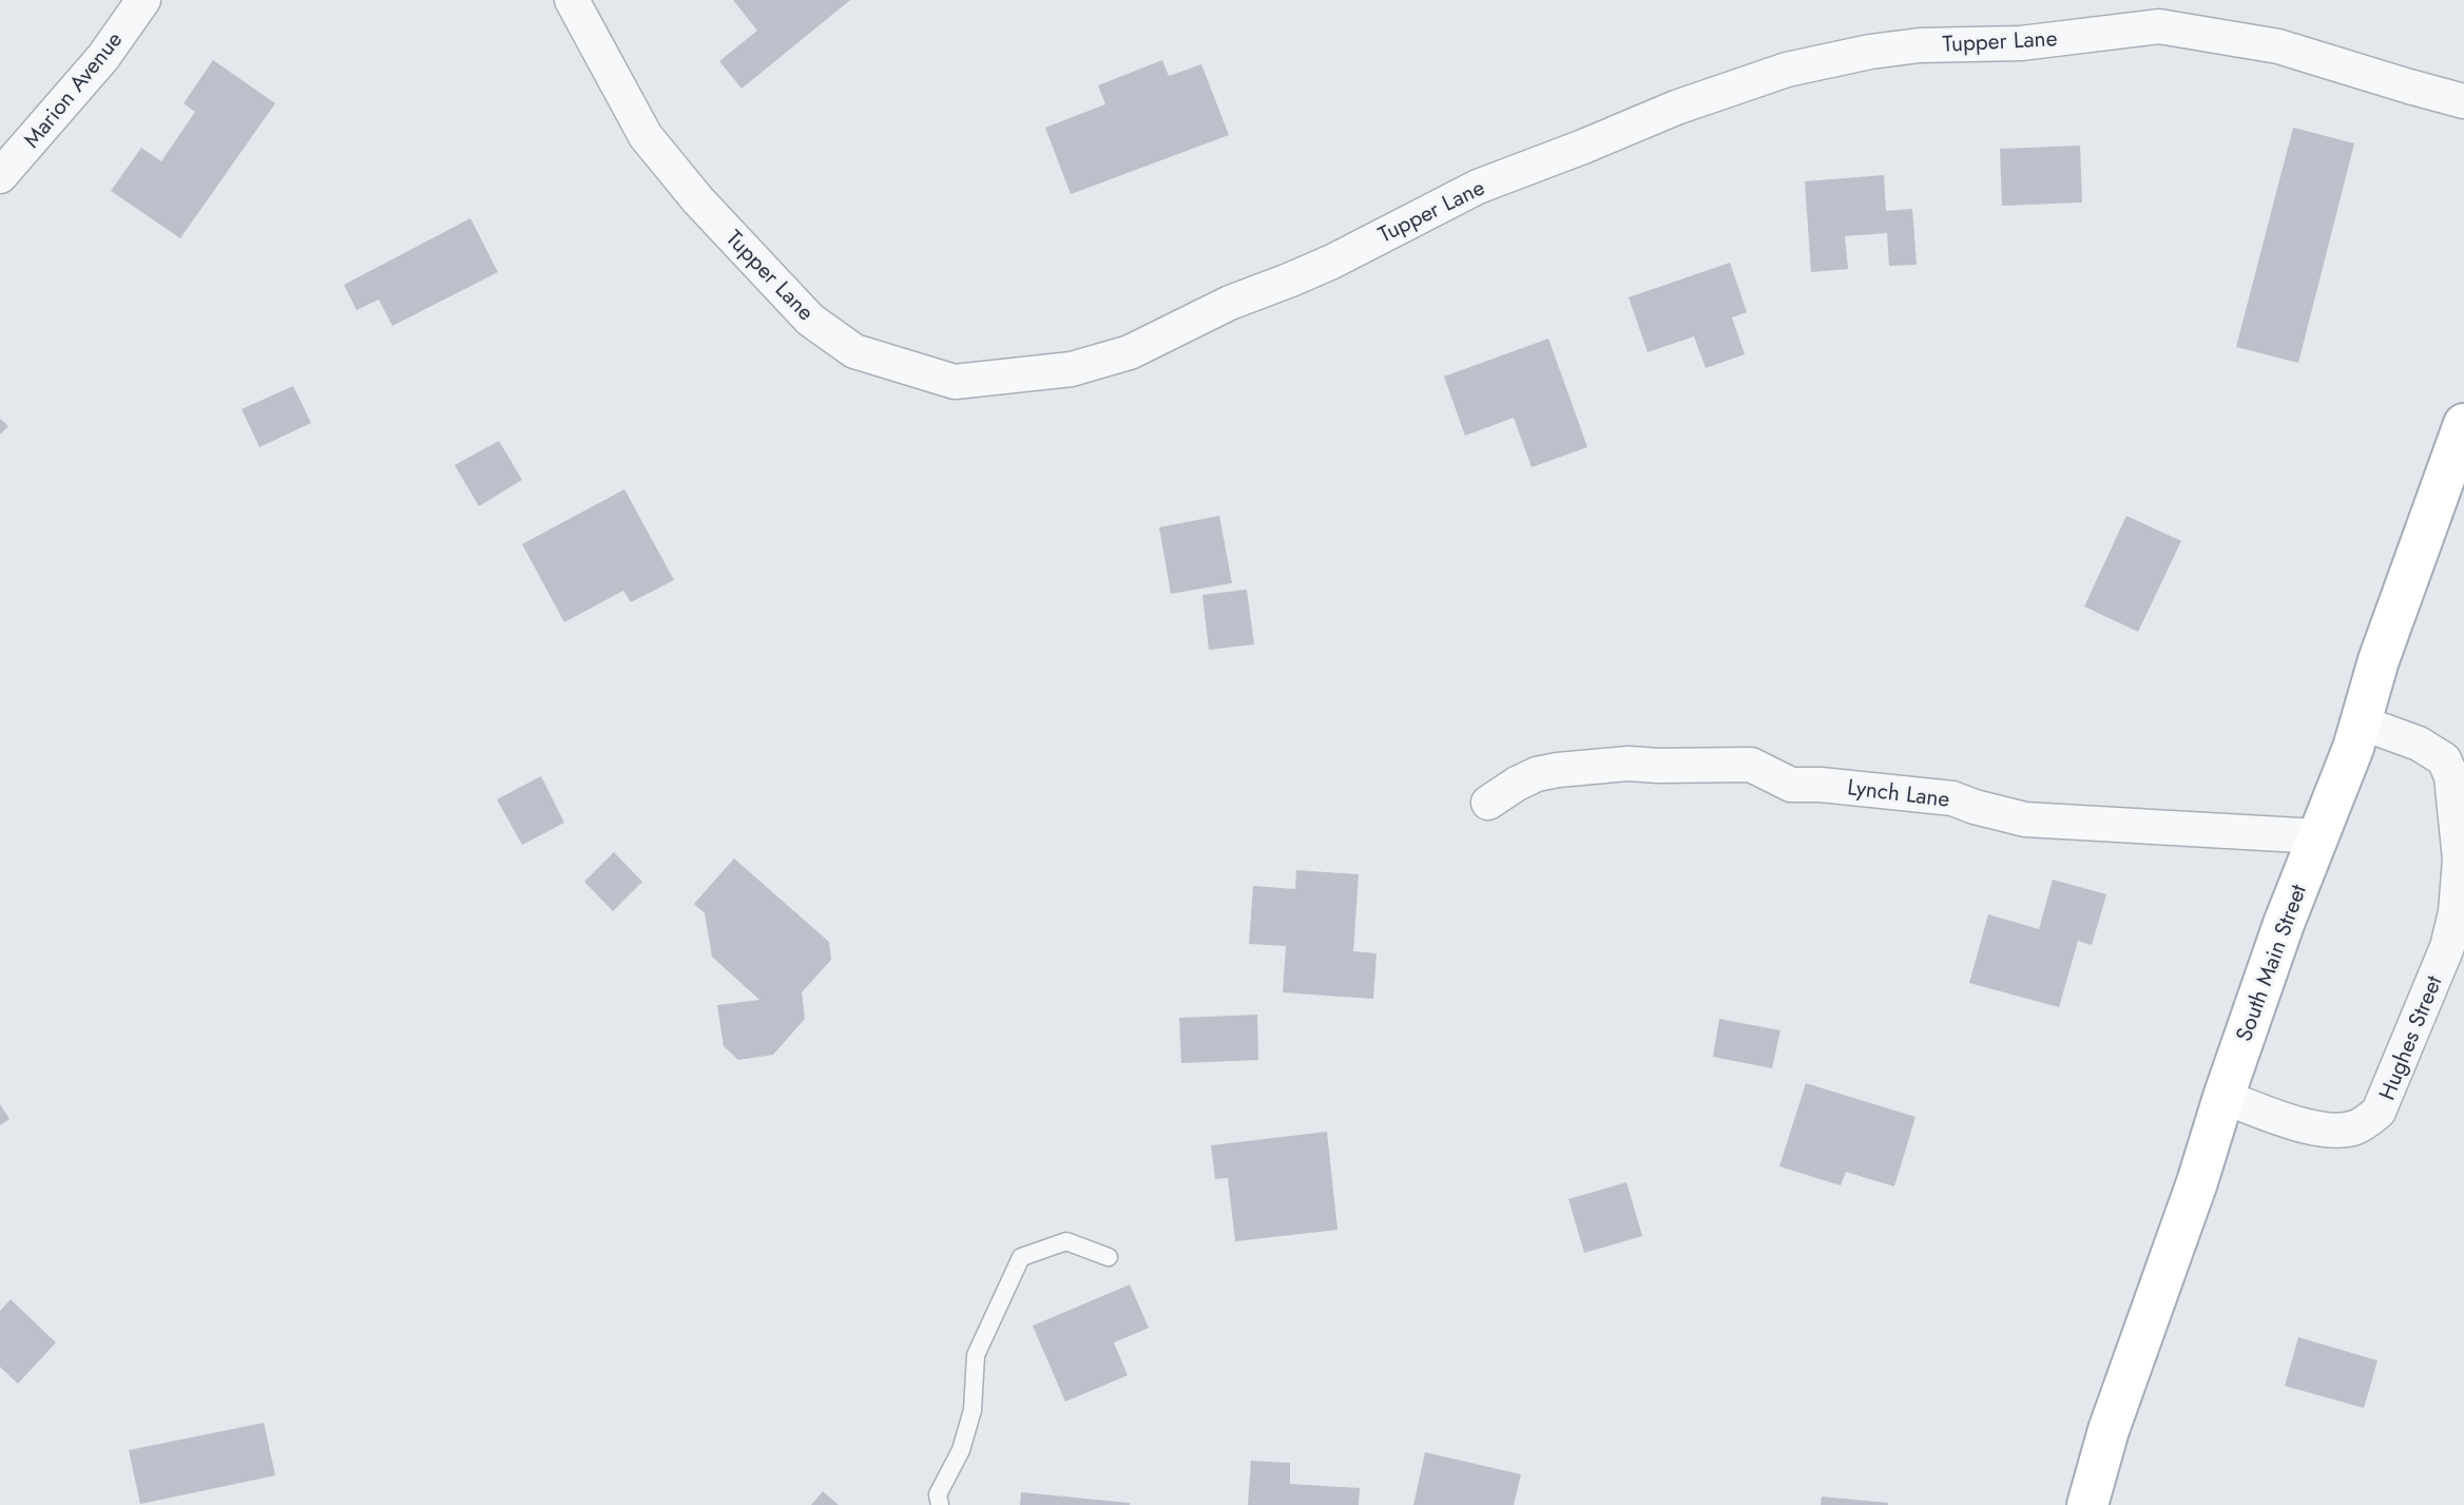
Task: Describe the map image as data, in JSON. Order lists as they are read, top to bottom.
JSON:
{
  "streets": {
    "main road": ["South Main Street"],
    "street": [
      "Tupper Lane",
      "Marion Avenue",
      "Lynch Lane",
      "Hughes Street"
    ]
  },
  "crossings": [
    ["Lynch Lane", "South Main Street"],
    ["South Main Street", "Hughes Street"]
  ]
}
